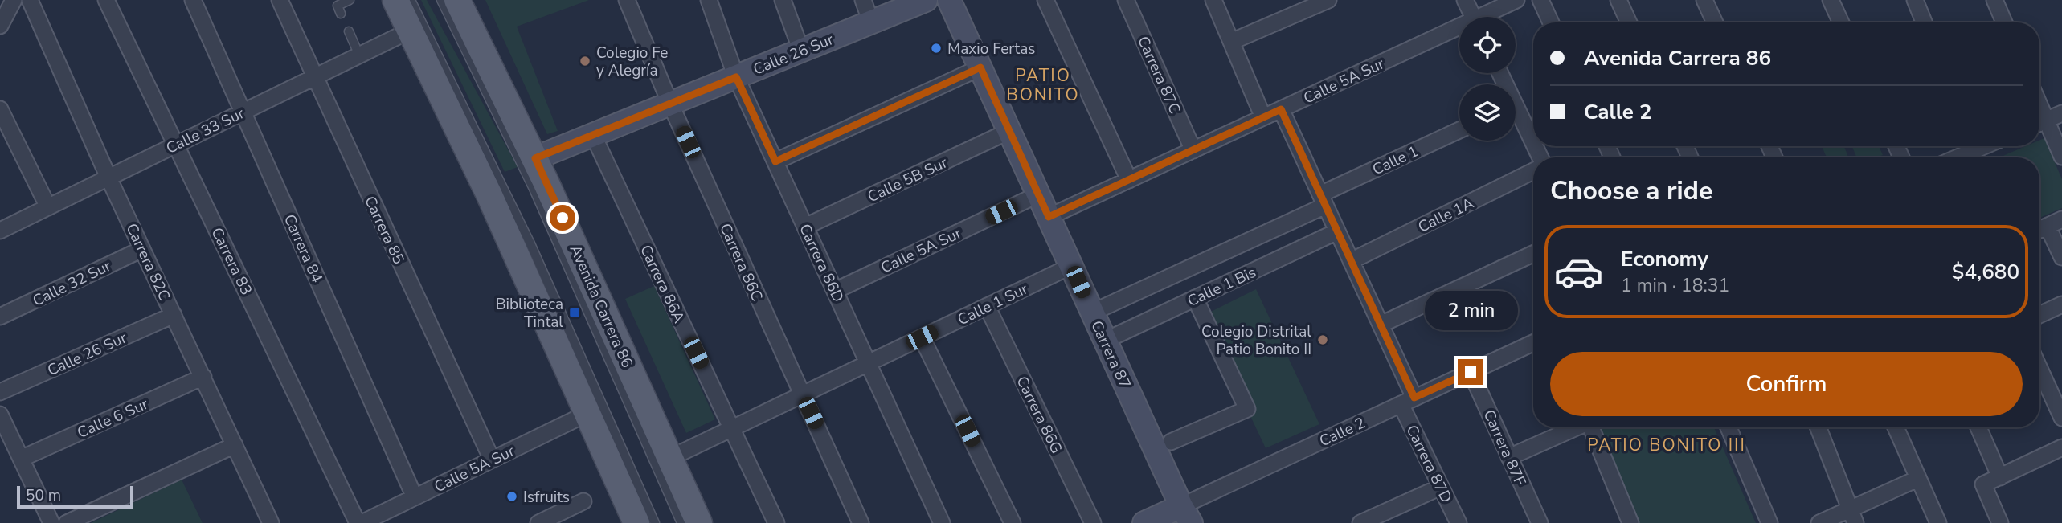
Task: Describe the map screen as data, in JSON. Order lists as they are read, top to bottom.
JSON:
{
  "streets": {
    "main road": ["Avenida Carrera 86"],
    "street": [
      "Calle 26 Sur",
      "Carrera 87C",
      "Calle 5A Sur",
      "Calle 33 Sur",
      "Calle 1",
      "Calle 5B Sur",
      "Calle 1A",
      "Carrera 85",
      "Carrera 84",
      "Carrera 83",
      "Carrera 82C",
      "Carrera 86C",
      "Carrera 86D",
      "Calle 32 Sur",
      "Carrera 86A",
      "Calle 1 Bis",
      "Calle 1 Sur",
      "Carrera 87",
      "Carrera 86G",
      "Calle 6 Sur",
      "Calle 2",
      "Carrera 87F",
      "Carrera 87D"
    ]
  },
  "crossings": [
    ["Calle 26 Sur", "Carrera 82C"],
    ["Calle 26 Sur", "Carrera 86C"],
    ["Calle 26 Sur", "Carrera 86D"],
    ["Calle 26 Sur", "Carrera 86A"],
    ["Calle 26 Sur", "Avenida Carrera 86"],
    ["Carrera 87C", "Calle 5A Sur"],
    ["Calle 5A Sur", "Carrera 85"],
    ["Calle 5A Sur", "Carrera 84"],
    ["Calle 5A Sur", "Carrera 83"],
    ["Calle 5A Sur", "Carrera 86D"],
    ["Calle 5A Sur", "Carrera 87"],
    ["Calle 5A Sur", "Carrera 87D"],
    ["Calle 33 Sur", "Carrera 85"],
    ["Calle 33 Sur", "Carrera 84"],
    ["Calle 33 Sur", "Carrera 83"],
    ["Calle 33 Sur", "Carrera 82C"],
    ["Calle 1", "Calle 1 Bis"],
    ["Calle 1", "Carrera 87D"],
    ["Calle 5B Sur", "Carrera 86D"],
    ["Calle 5B Sur", "Carrera 87"],
    ["Calle 1A", "Carrera 87D"],
    ["Carrera 82C", "Calle 32 Sur"],
    ["Carrera 82C", "Calle 6 Sur"],
    ["Carrera 86C", "Calle 1 Sur"],
    ["Carrera 86D", "Calle 1 Sur"],
    ["Carrera 86A", "Calle 1 Sur"],
    ["Calle 1 Bis", "Carrera 87"],
    ["Calle 1 Bis", "Carrera 87D"],
    ["Calle 1 Sur", "Avenida Carrera 86"],
    ["Calle 1 Sur", "Carrera 87"],
    ["Calle 1 Sur", "Carrera 86G"],
    ["Carrera 87", "Calle 2"],
    ["Calle 2", "Carrera 87F"],
    ["Calle 2", "Carrera 87D"]
  ],
  "districts": ["PATIO BONITO", "PATIO BONITO III"],
  "places": {
    "other": [
      "Maxio Fertas",
      "Colegio Fe y Alegría",
      "Colegio Distrital Patio Bonito II",
      "Isfruits"
    ],
    "transit": ["Biblioteca Tintal"]
  },
  "scale_bar": "50 m",
  "page": {
    "banner": ["Avenida Carrera 86", "Calle 2"],
    "heading": "Choose a ride",
    "list": [
      {
        "name": "Economy",
        "note": "1 min · 18:31",
        "value": "$4,680"
      }
    ],
    "bubble": "2 min",
    "buttons": "Confirm",
    "scale": "50 m"
  }
}
